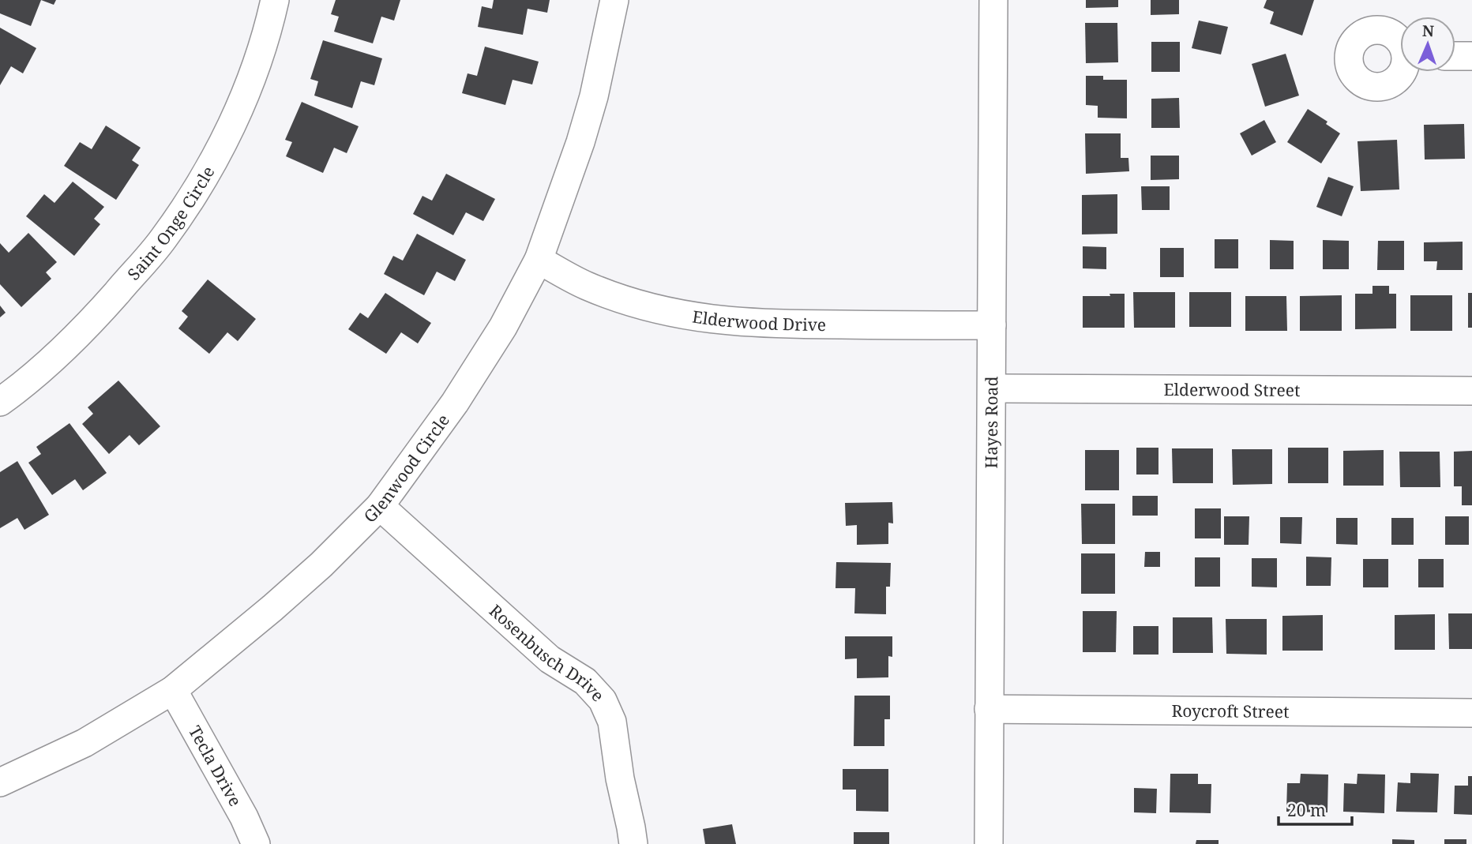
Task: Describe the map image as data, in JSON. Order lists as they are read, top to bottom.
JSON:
{
  "streets": {
    "street": [
      "Saint Onge Circle",
      "Elderwood Drive",
      "Elderwood Street",
      "Hayes Road",
      "Glenwood Circle",
      "Rosenbusch Drive",
      "Roycroft Street",
      "Tecla Drive"
    ]
  },
  "crossings": [
    ["Elderwood Drive", "Hayes Road"],
    ["Elderwood Drive", "Glenwood Circle"],
    ["Elderwood Street", "Hayes Road"],
    ["Hayes Road", "Roycroft Street"],
    ["Glenwood Circle", "Rosenbusch Drive"],
    ["Glenwood Circle", "Tecla Drive"]
  ],
  "scale_bar": "20 m",
  "north": "top"
}
